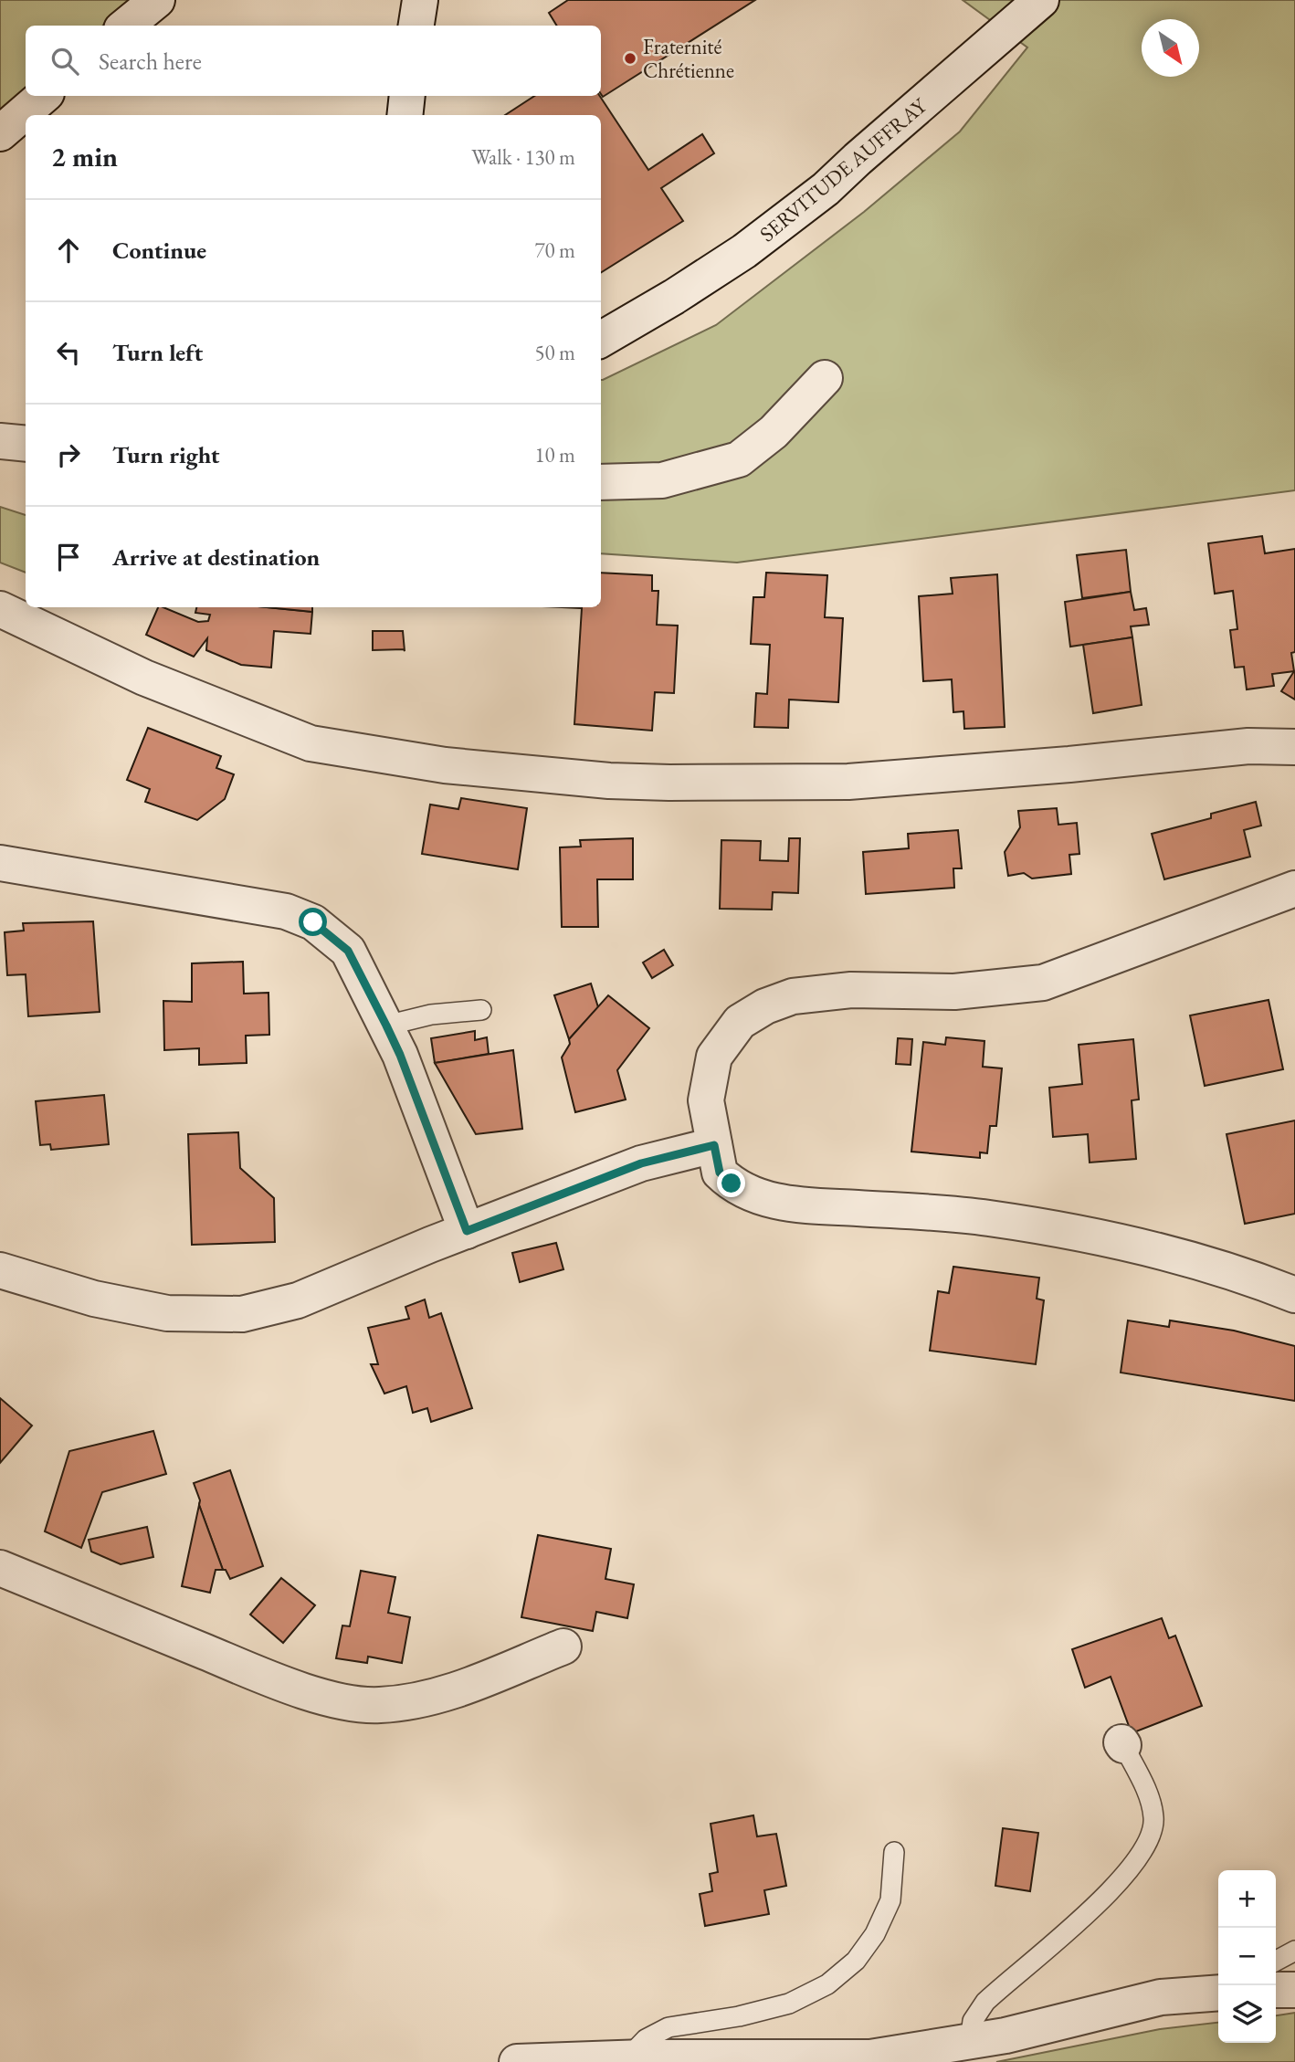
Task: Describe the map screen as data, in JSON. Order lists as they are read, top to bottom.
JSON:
{
  "streets": {
    "street": ["SERVITUDE AUFFRAY"]
  },
  "places": ["Fraternité Chrétienne"],
  "north": "bottom right",
  "page": {
    "search": "Search here",
    "heading": ["2 min", "Walk · 130 m"],
    "list": [
      ["Continue", "70 m"],
      ["Turn left", "50 m"],
      ["Turn right", "10 m"],
      "Arrive at destination"
    ],
    "map_buttons": ["+", "−"]
  }
}
